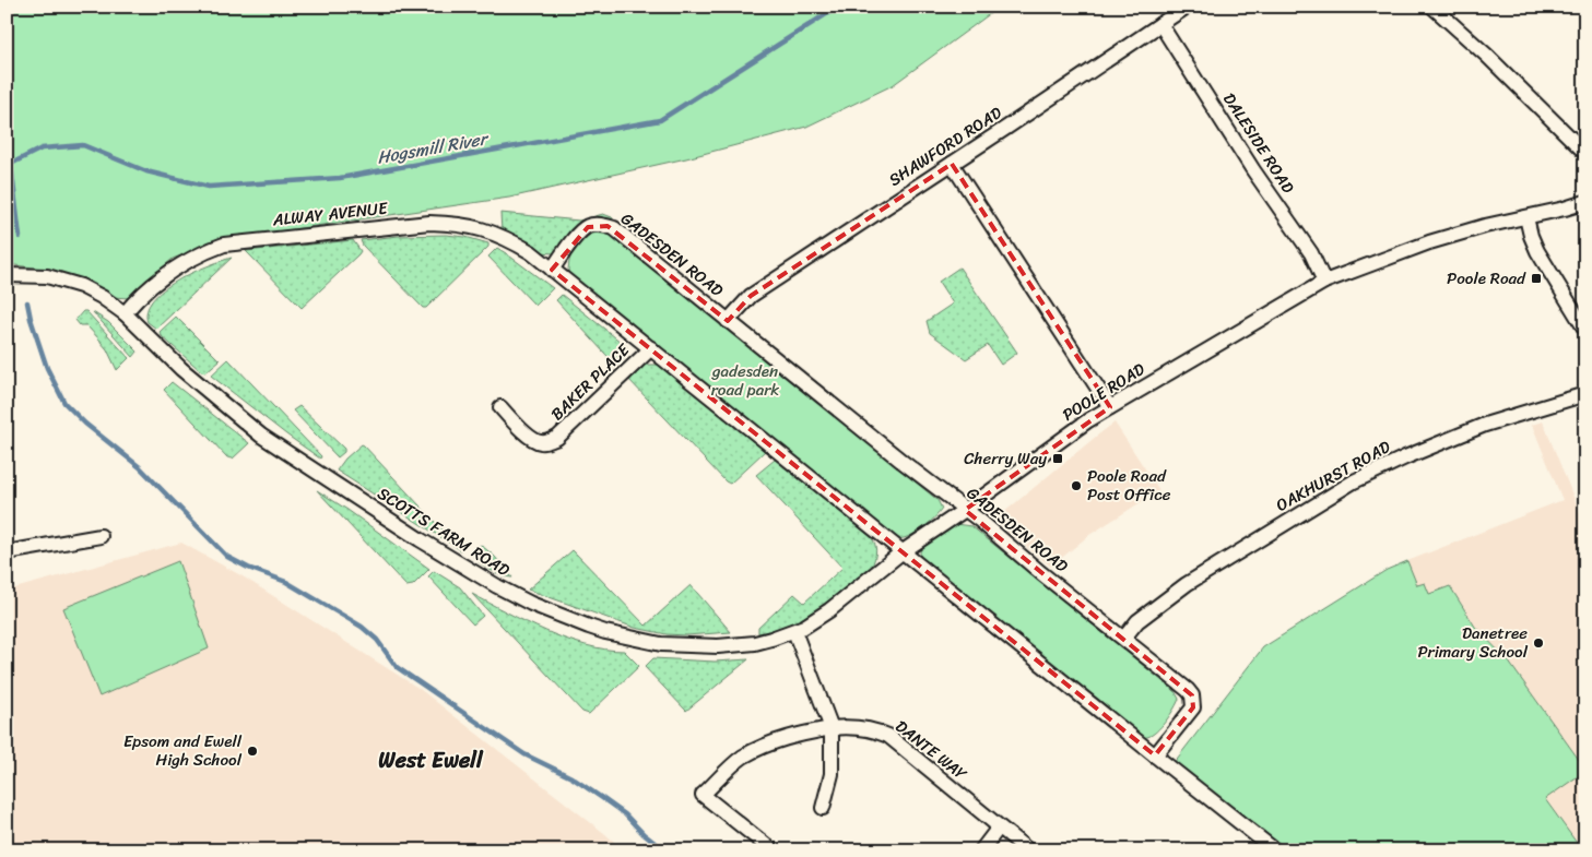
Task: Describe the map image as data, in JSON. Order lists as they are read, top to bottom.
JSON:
{
  "streets": {
    "street": [
      "DALESIDE ROAD",
      "SHAWFORD ROAD",
      "ALWAY AVENUE",
      "GADESDEN ROAD",
      "BAKER PLACE",
      "POOLE ROAD",
      "OAKHURST ROAD",
      "SCOTTS FARM ROAD",
      "DANTE WAY"
    ]
  },
  "crossings": [
    ["DALESIDE ROAD", "SHAWFORD ROAD"],
    ["DALESIDE ROAD", "POOLE ROAD"],
    ["SHAWFORD ROAD", "GADESDEN ROAD"],
    ["ALWAY AVENUE", "GADESDEN ROAD"],
    ["ALWAY AVENUE", "SCOTTS FARM ROAD"],
    ["GADESDEN ROAD", "POOLE ROAD"],
    ["GADESDEN ROAD", "OAKHURST ROAD"],
    ["POOLE ROAD", "SCOTTS FARM ROAD"]
  ],
  "districts": ["West Ewell"],
  "water": ["Hogsmill River"],
  "parks": ["gadesden road park"],
  "places": {
    "transit": ["Poole Road", "Cherry Way"],
    "other": ["Poole Road Post Office", "Danetree Primary School", "Epsom and Ewell High School"]
  }
}
